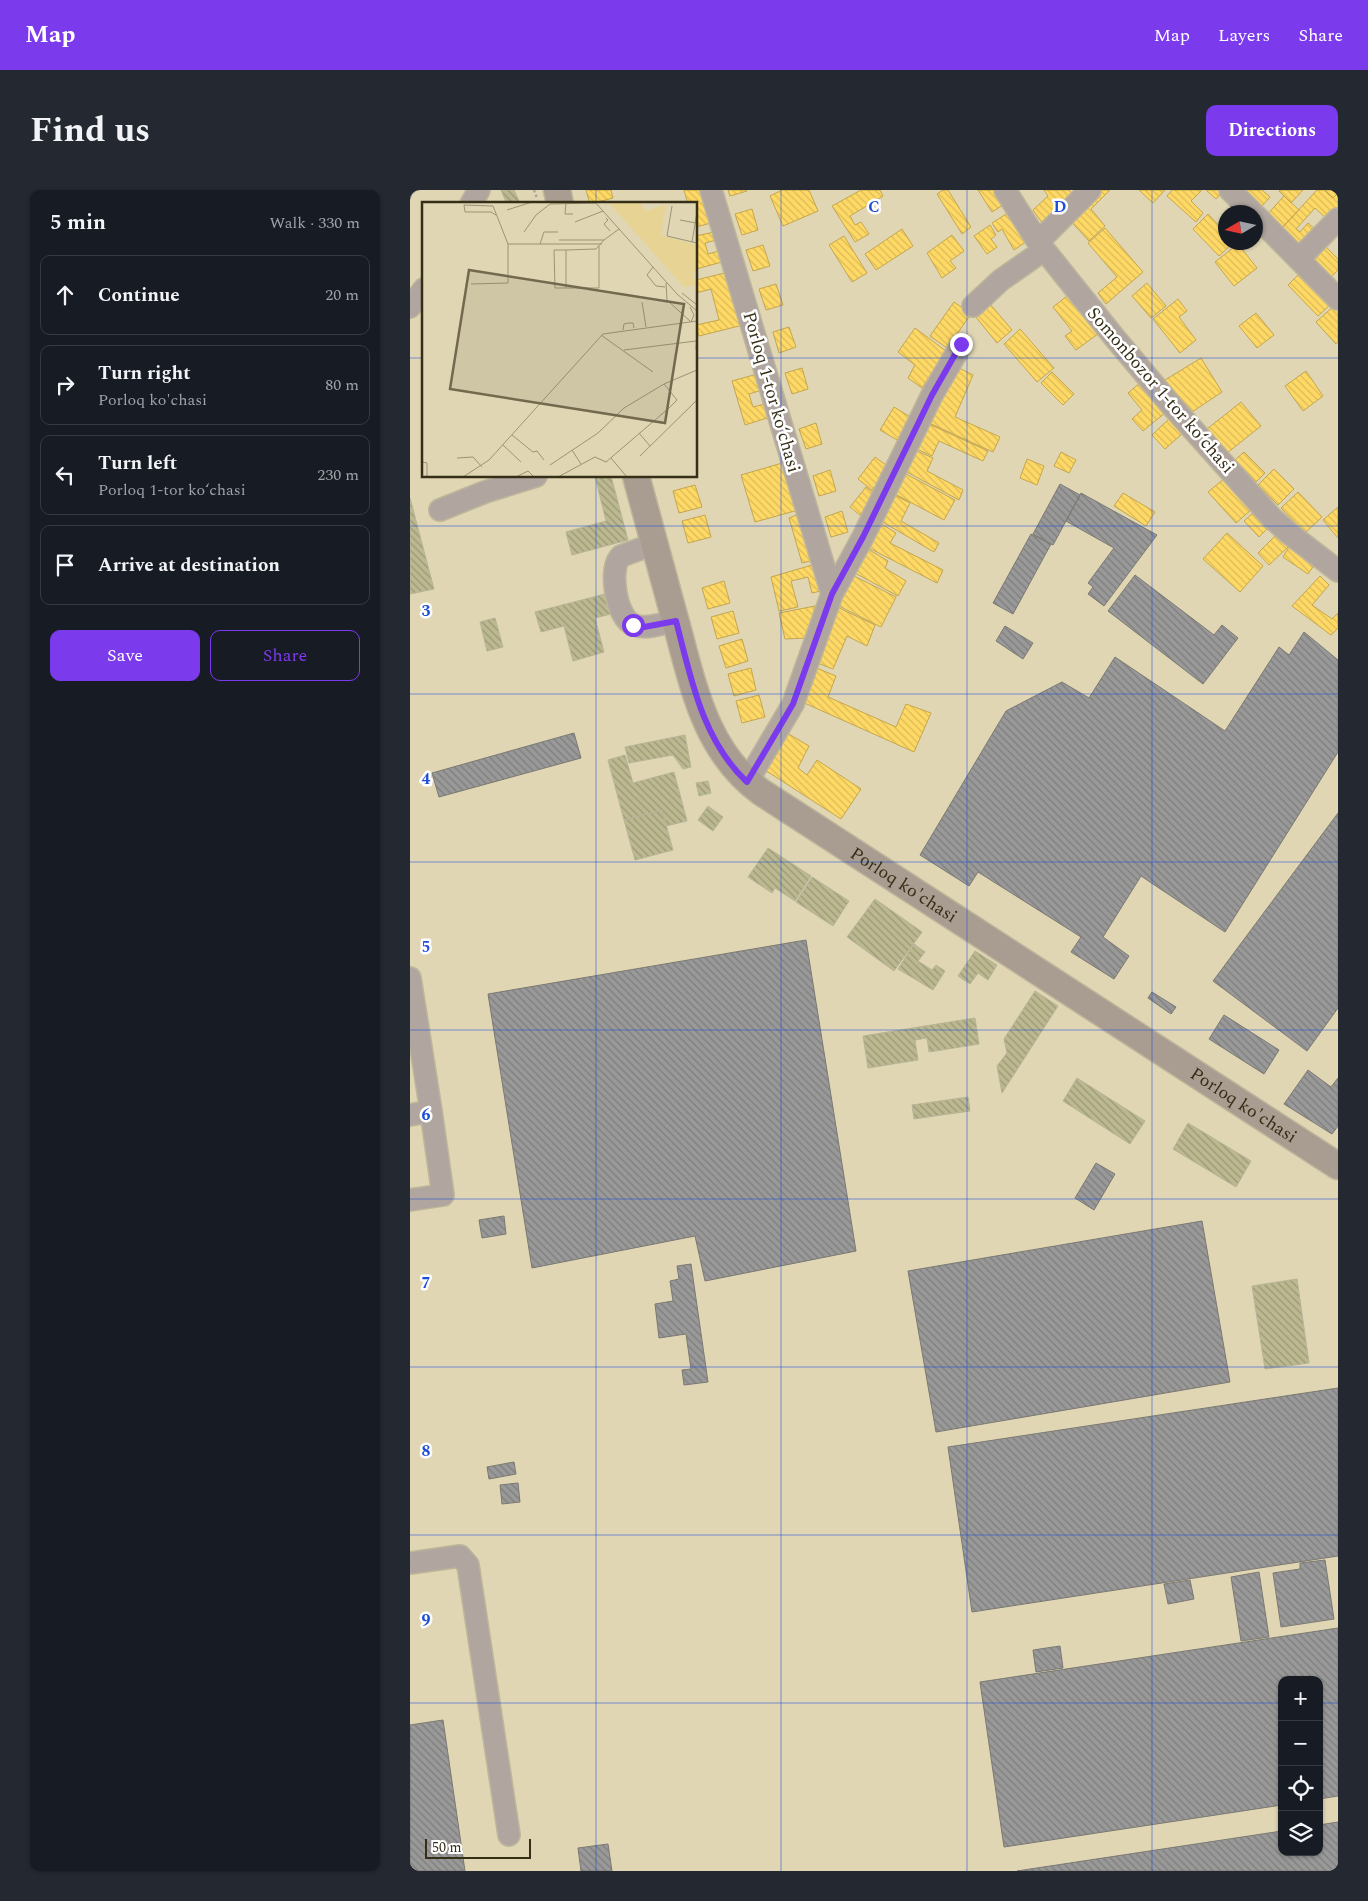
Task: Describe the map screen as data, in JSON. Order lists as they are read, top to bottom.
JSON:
{
  "streets": {
    "main road": ["Porloq ko'chasi"],
    "street": ["Somonbozor 1-tor koʻchasi", "Porloq 1-tor koʻchasi"]
  },
  "scale_bar": "50 m",
  "north": "left",
  "page": {
    "header": "Map",
    "nav": ["Map", "Layers", "Share"],
    "title": "Find us",
    "buttons": [
      "Directions",
      ["Save", "Share"]
    ],
    "heading": ["5 min", "Walk · 330 m"],
    "list": [
      ["Continue", "20 m"],
      ["Turn right", "Porloq ko'chasi", "80 m"],
      ["Turn left", "Porloq 1-tor koʻchasi", "230 m"],
      "Arrive at destination"
    ],
    "map_buttons": ["+", "−"],
    "scale": "50 m"
  },
  "grid": {
    "columns": ["C", "D"],
    "rows": [
      "3",
      "4",
      "5",
      "6",
      "7",
      "8",
      "9"
    ]
  }
}
